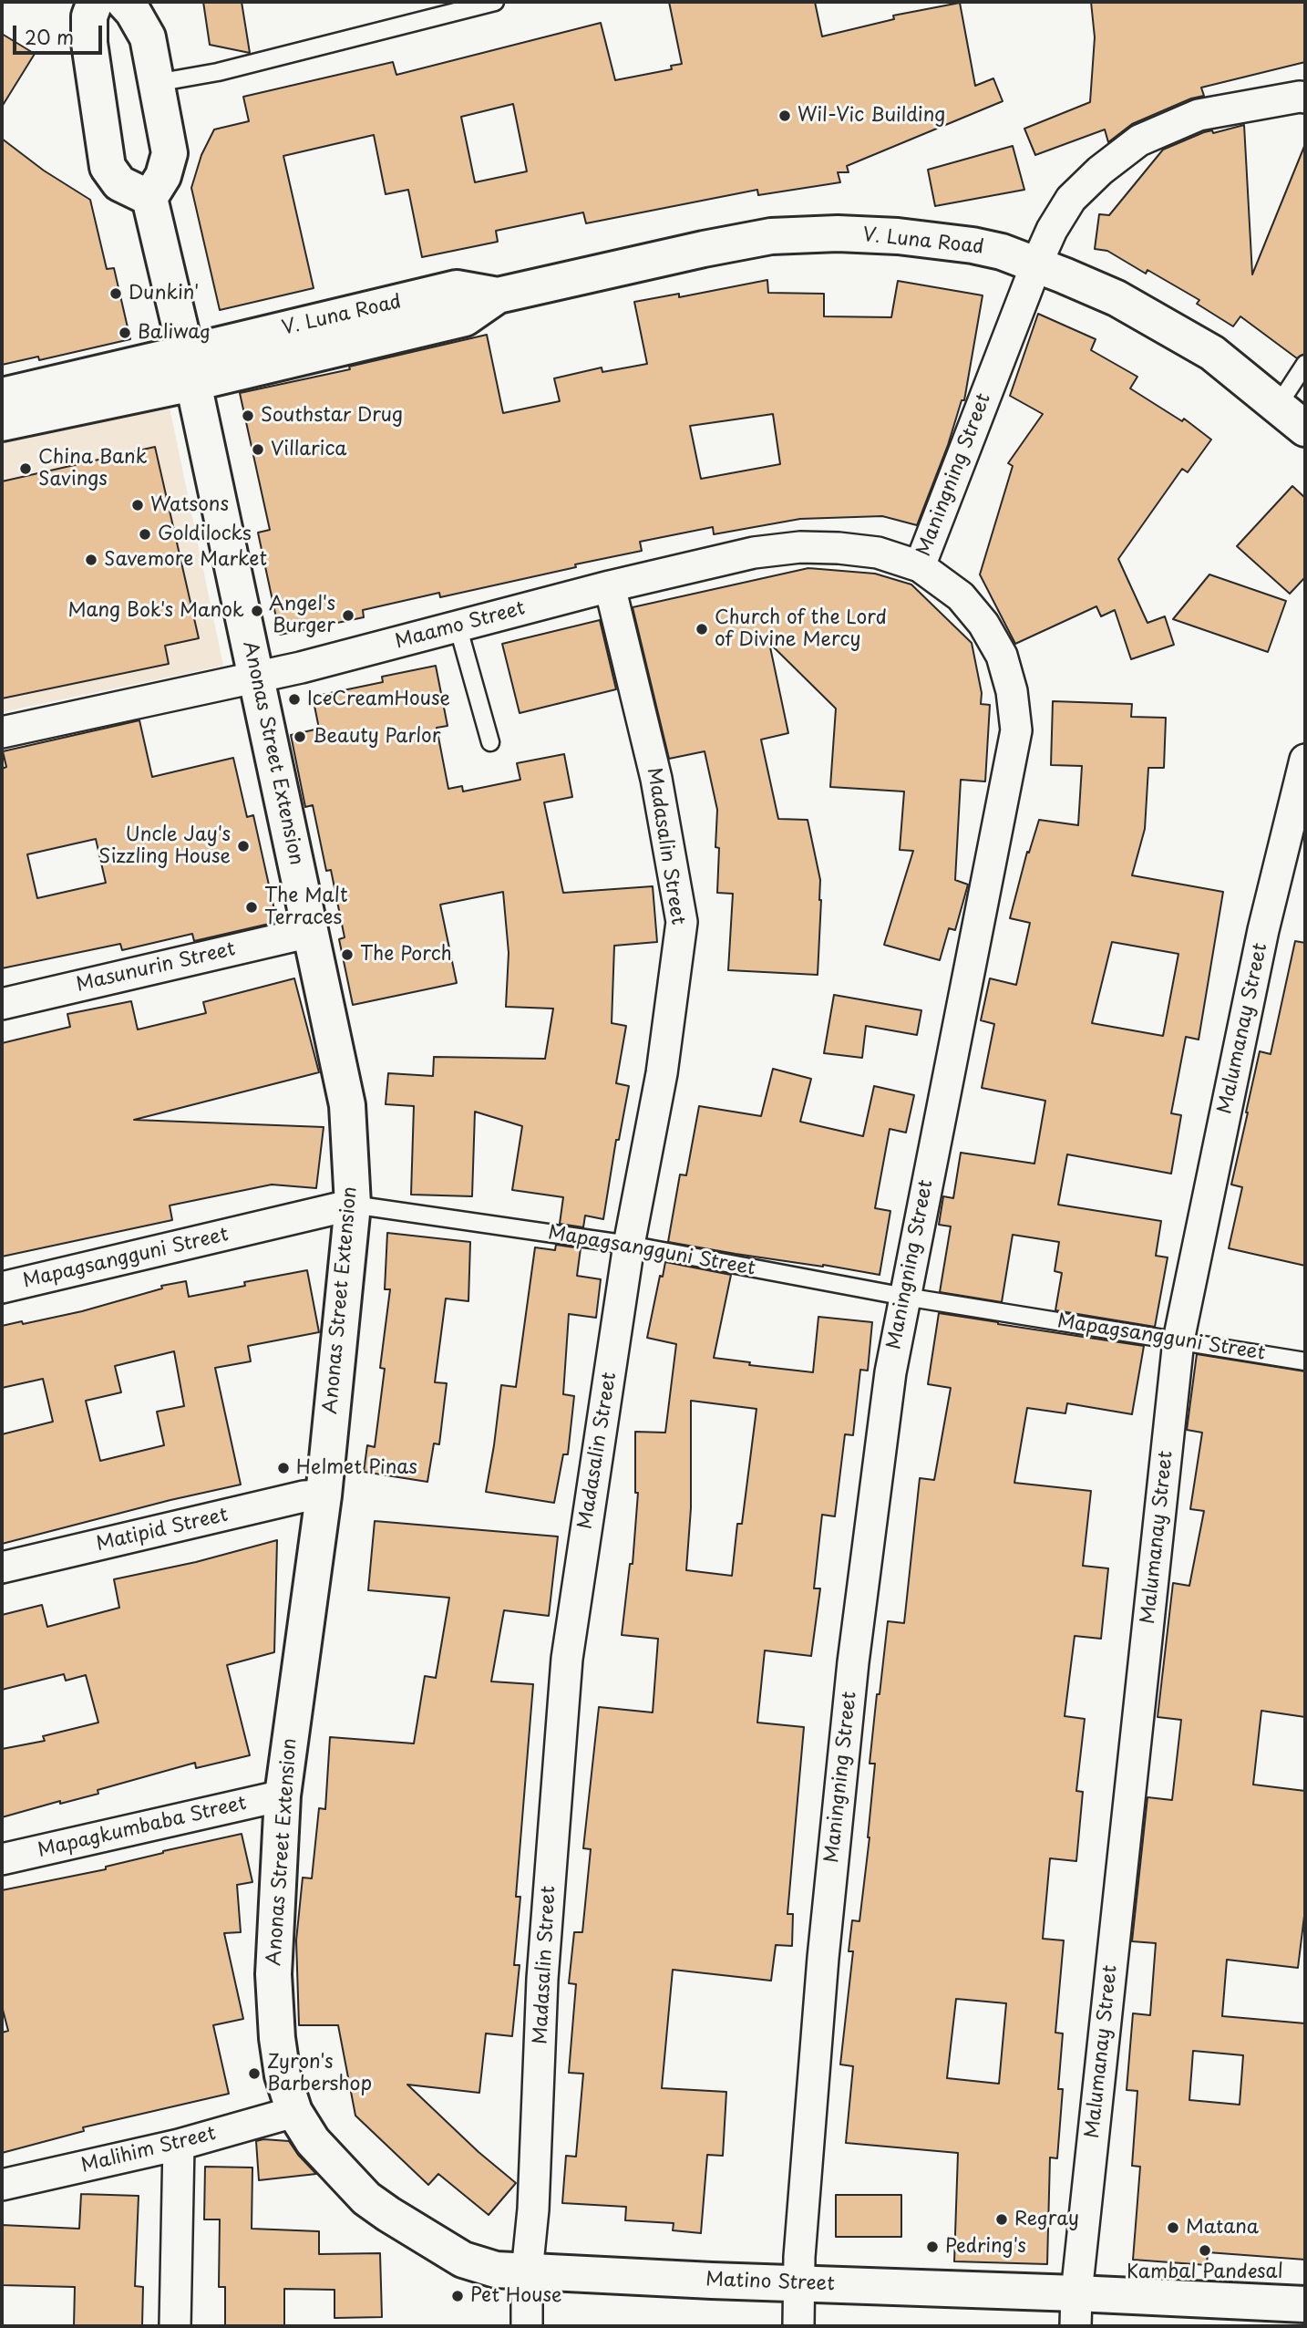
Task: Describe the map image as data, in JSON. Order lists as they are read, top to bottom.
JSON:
{
  "streets": {
    "street": [
      "V. Luna Road",
      "Maningning Street",
      "Maamo Street",
      "Anonas Street Extension",
      "Madasalin Street",
      "Masunurin Street",
      "Malumanay Street",
      "Mapagsangguni Street",
      "Matipid Street",
      "Mapagkumbaba Street",
      "Malihim Street",
      "Matino Street"
    ]
  },
  "crossings": [
    ["V. Luna Road", "Maningning Street"],
    ["V. Luna Road", "Anonas Street Extension"],
    ["Maningning Street", "Maamo Street"],
    ["Maningning Street", "Mapagsangguni Street"],
    ["Maningning Street", "Matino Street"],
    ["Maamo Street", "Anonas Street Extension"],
    ["Maamo Street", "Madasalin Street"],
    ["Anonas Street Extension", "Masunurin Street"],
    ["Anonas Street Extension", "Mapagsangguni Street"],
    ["Anonas Street Extension", "Matipid Street"],
    ["Anonas Street Extension", "Mapagkumbaba Street"],
    ["Anonas Street Extension", "Malihim Street"],
    ["Anonas Street Extension", "Matino Street"],
    ["Madasalin Street", "Mapagsangguni Street"],
    ["Madasalin Street", "Matino Street"],
    ["Malumanay Street", "Mapagsangguni Street"],
    ["Malumanay Street", "Matino Street"],
    ["Malihim Street", "Matino Street"]
  ],
  "places": [
    "Wil-Vic Building",
    "Dunkin'",
    "Baliwag",
    "Southstar Drug",
    "Villarica",
    "China Bank Savings",
    "Watsons",
    "Goldilocks",
    "Savemore Market",
    "Mang Bok's Manok",
    "Angel's Burger",
    "Church of the Lord of Divine Mercy",
    "IceCreamHouse",
    "Beauty Parlor",
    "Uncle Jay's Sizzling House",
    "The Malt Terraces",
    "The Porch",
    "Helmet Pinas",
    "Zyron's Barbershop",
    "Regray",
    "Matana",
    "Pedring's",
    "Kambal Pandesal",
    "Pet House"
  ],
  "scale_bar": "20 m"
}
